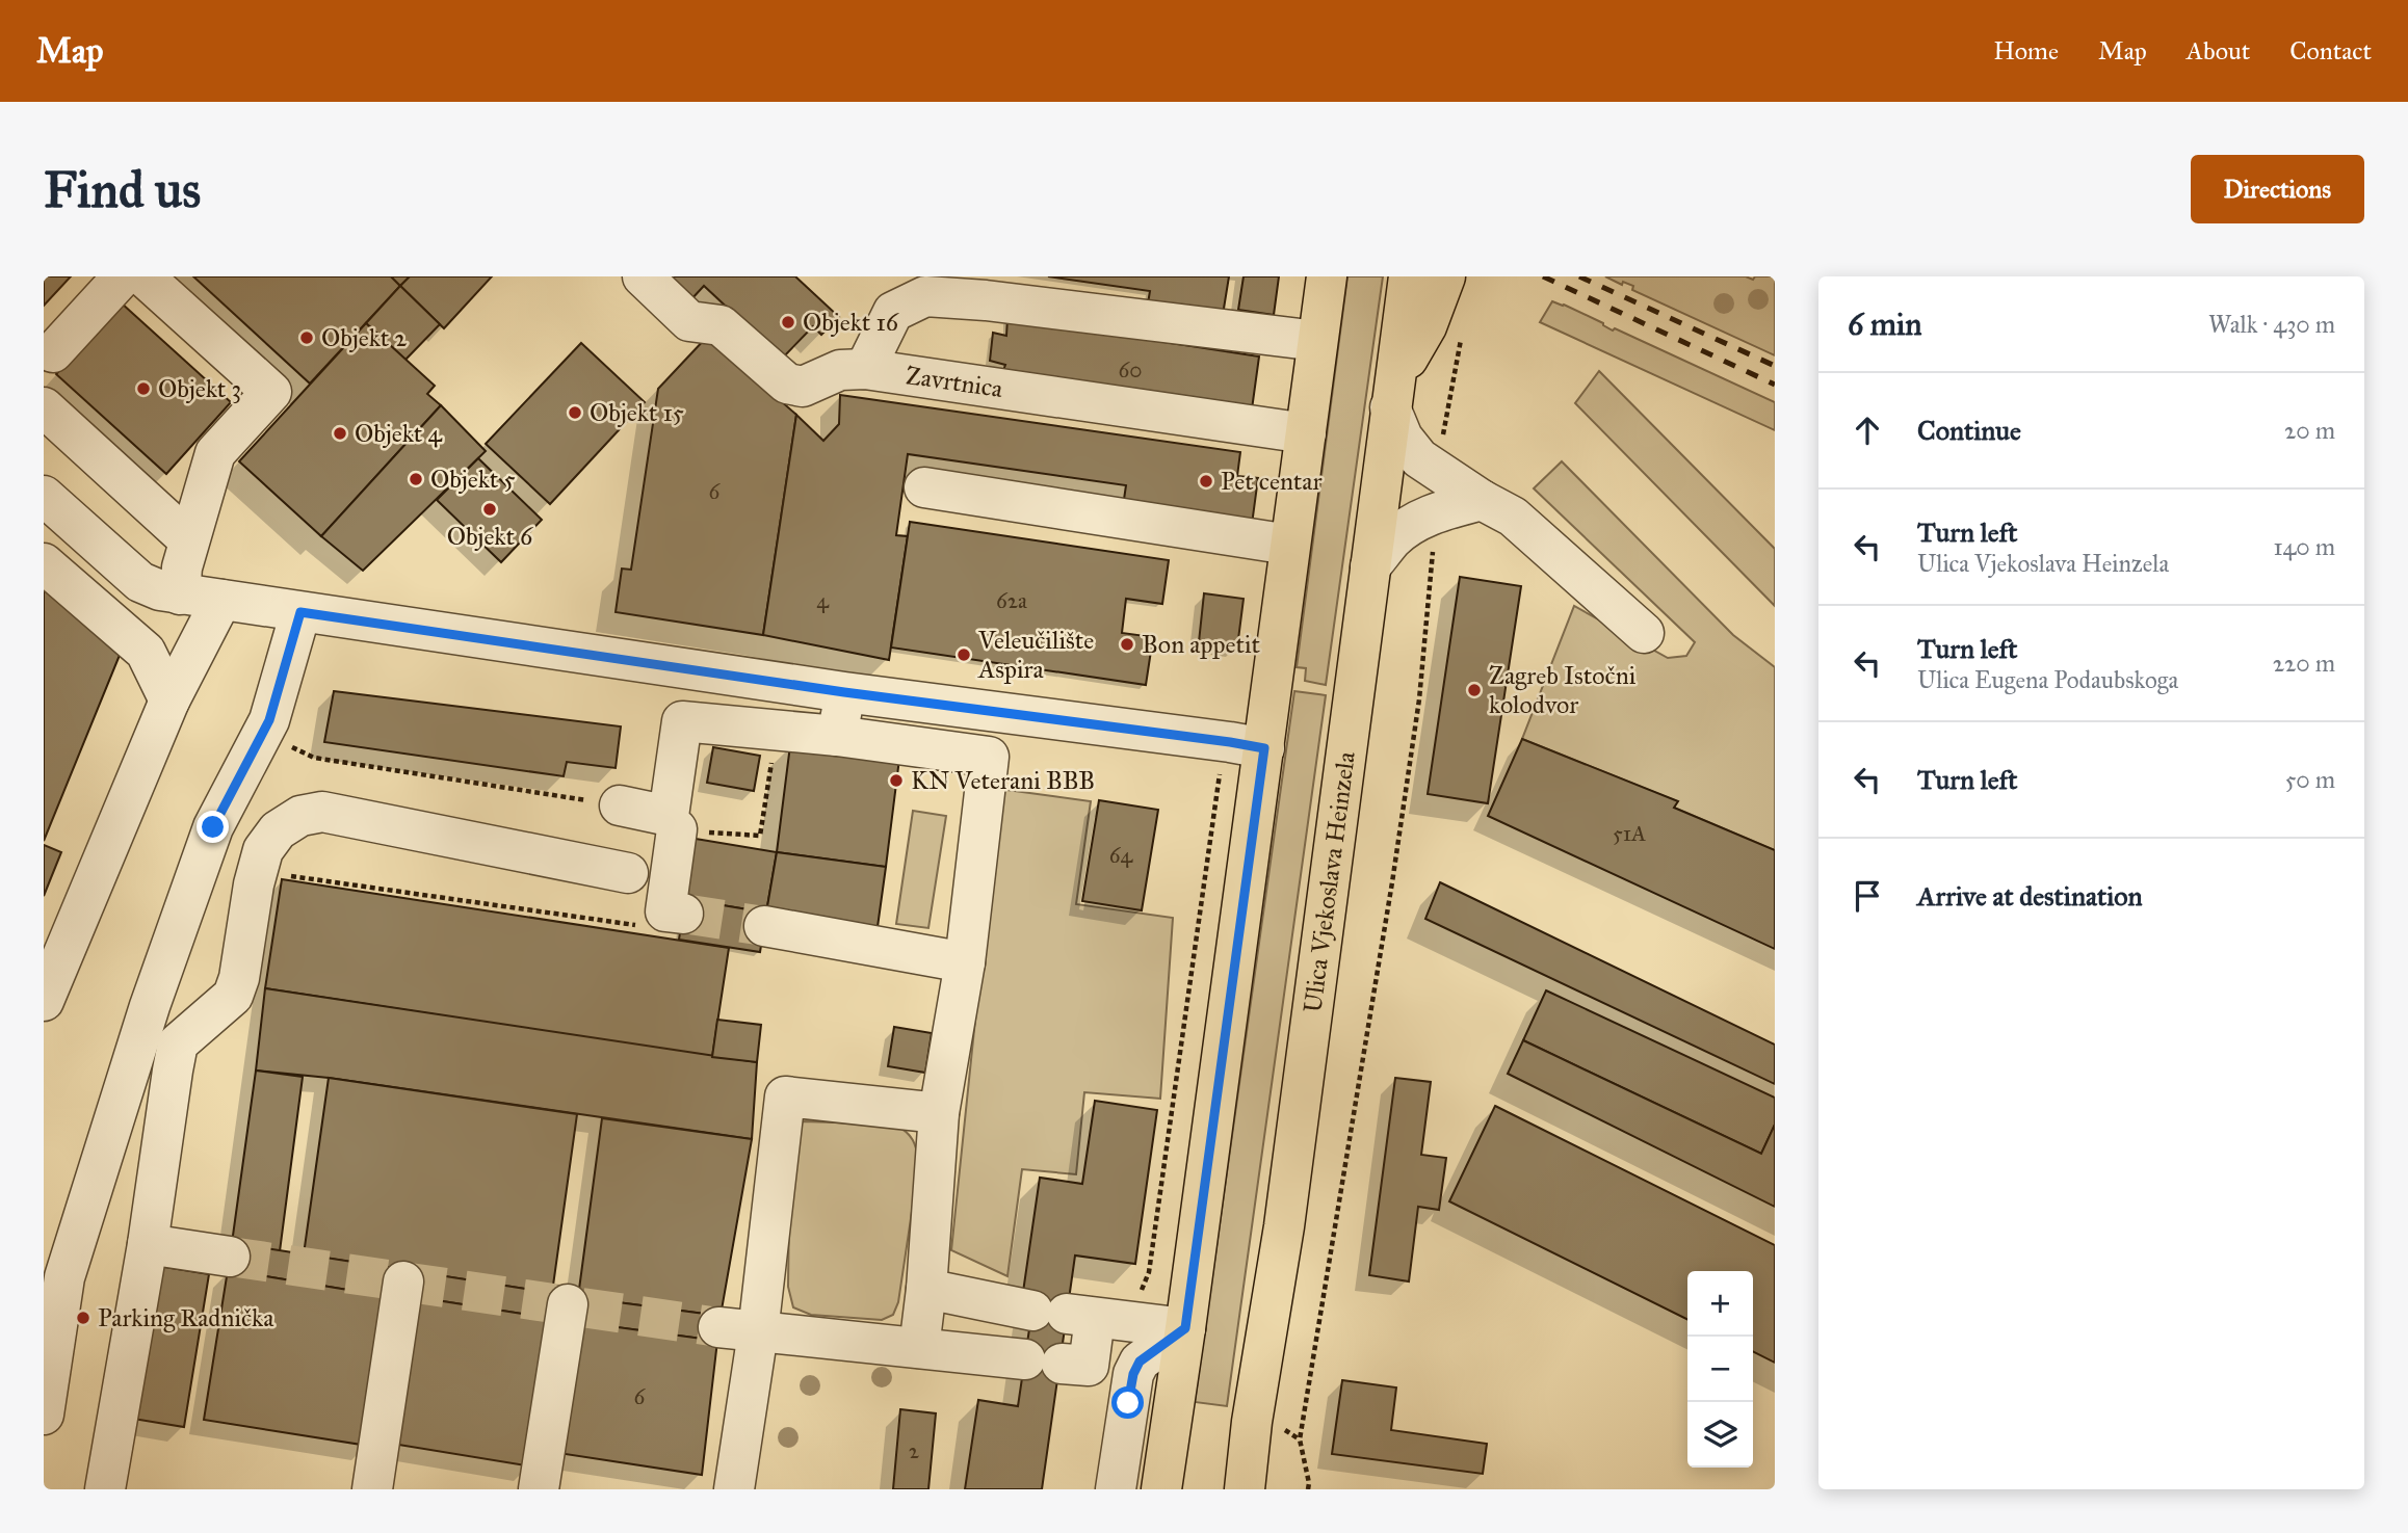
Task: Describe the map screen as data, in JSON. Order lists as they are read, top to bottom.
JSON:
{
  "streets": {
    "main road": ["Ulica Vjekoslava Heinzela"],
    "street": ["Zavrtnica"]
  },
  "places": [
    "Objekt 16",
    "Objekt 2",
    "Objekt 3",
    "Objekt 15",
    "Objekt 4",
    "Objekt 5",
    "Pet centar",
    "Objekt 6",
    "Bon appetit",
    "Veleučilište Aspira",
    "Zagreb Istočni kolodvor",
    "KN Veterani BBB",
    "Parking Radnička"
  ],
  "house_numbers": [
    "60",
    "6",
    "4",
    "62a",
    "51A",
    "64",
    "6",
    "2"
  ],
  "page": {
    "header": "Map",
    "nav": [
      "Home",
      "Map",
      "About",
      "Contact"
    ],
    "buttons": "Directions",
    "title": "Find us",
    "heading": ["6 min", "Walk · 430 m"],
    "list": [
      ["Continue", "20 m"],
      ["Turn left", "Ulica Vjekoslava Heinzela", "140 m"],
      ["Turn left", "Ulica Eugena Podaubskoga", "220 m"],
      ["Turn left", "50 m"],
      "Arrive at destination"
    ],
    "map_buttons": ["+", "−"]
  }
}
